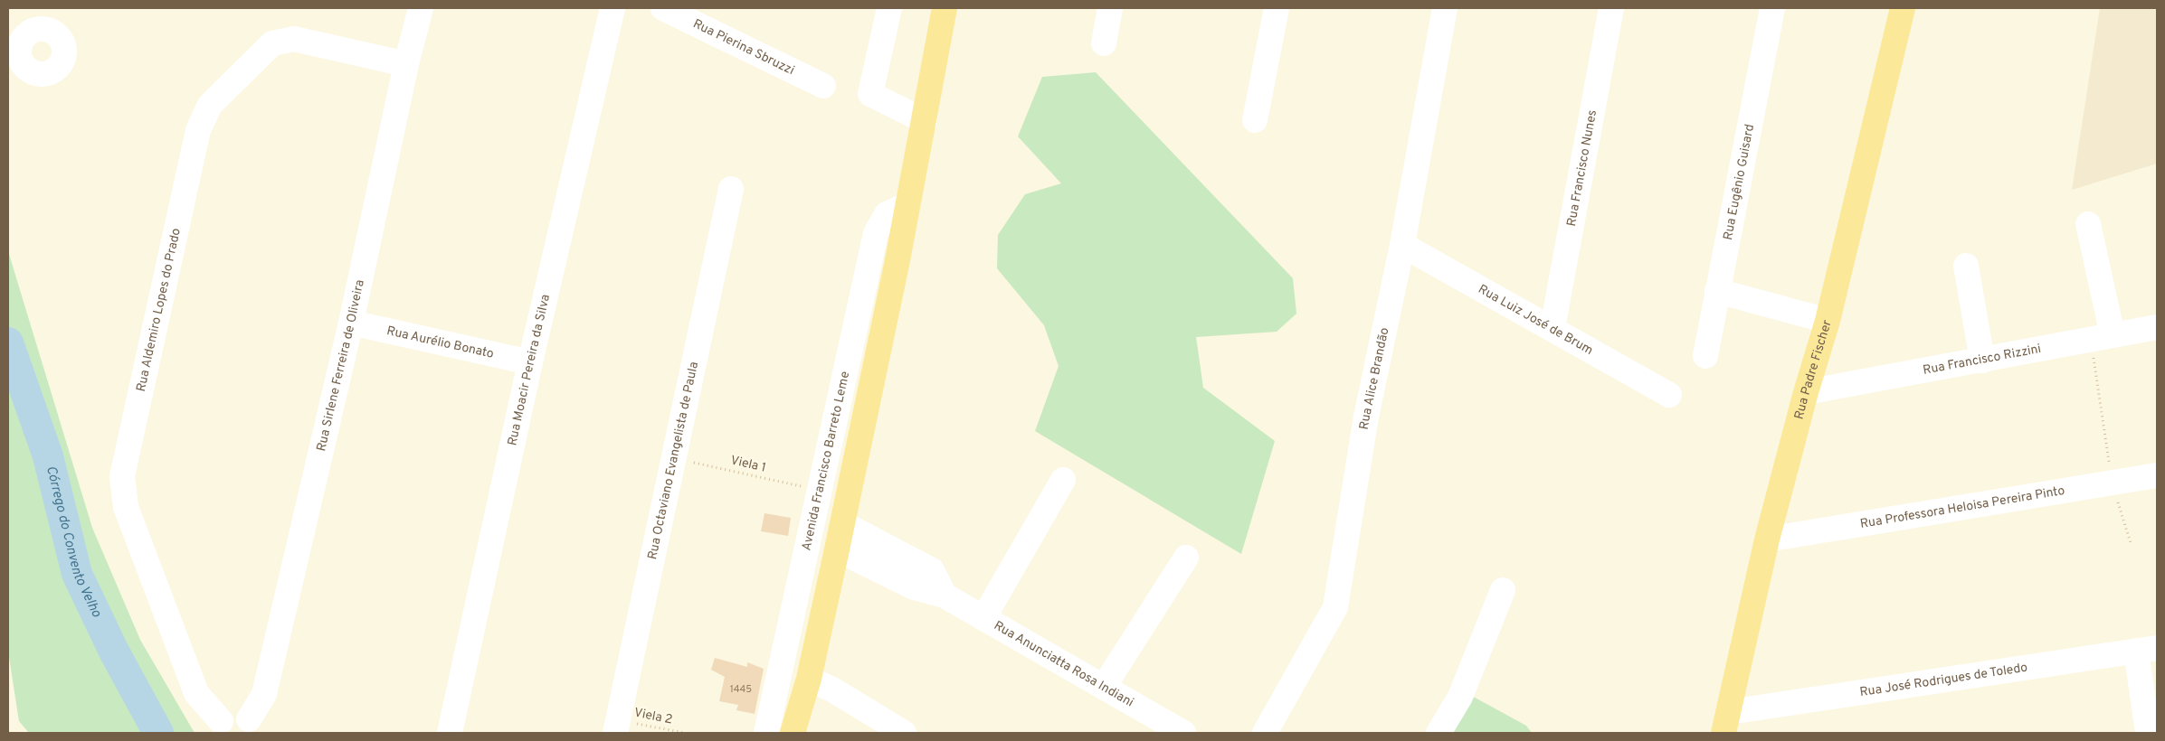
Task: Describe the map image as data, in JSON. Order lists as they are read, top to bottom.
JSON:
{
  "streets": {
    "main road": ["Rua Padre Fischer"],
    "street": [
      "Rua Pierina Sbruzzi",
      "Rua Francisco Nunes",
      "Rua Eugênio Guisard",
      "Rua Aldemiro Lopes do Prado",
      "Rua Luiz José de Brum",
      "Rua Aurélio Bonato",
      "Rua Francisco Rizzini",
      "Rua Sirlene Ferreira de Oliveira",
      "Rua Moacir Pereira da Silva",
      "Rua Alice Brandão",
      "Rua Octaviano Evangelista de Paula",
      "Avenida Francisco Barreto Leme",
      "Rua Professora Heloisa Pereira Pinto",
      "Rua Anunciatta Rosa Indiani",
      "Rua José Rodrigues de Toledo"
    ],
    "path": ["Viela 1", "Viela 2"]
  },
  "crossings": [
    ["Rua Francisco Nunes", "Rua Luiz José de Brum"],
    ["Rua Aldemiro Lopes do Prado", "Rua Sirlene Ferreira de Oliveira"],
    ["Rua Luiz José de Brum", "Rua Alice Brandão"],
    ["Rua Aurélio Bonato", "Rua Sirlene Ferreira de Oliveira"],
    ["Rua Aurélio Bonato", "Rua Moacir Pereira da Silva"],
    ["Rua Francisco Rizzini", "Rua Padre Fischer"],
    ["Rua Padre Fischer", "Rua Professora Heloisa Pereira Pinto"],
    ["Rua Padre Fischer", "Rua José Rodrigues de Toledo"],
    ["Rua Octaviano Evangelista de Paula", "Viela 1"],
    ["Rua Octaviano Evangelista de Paula", "Viela 2"],
    ["Avenida Francisco Barreto Leme", "Viela 1"]
  ],
  "water": ["Córrego do Convento Velho"],
  "house_numbers": ["1445"]
}
